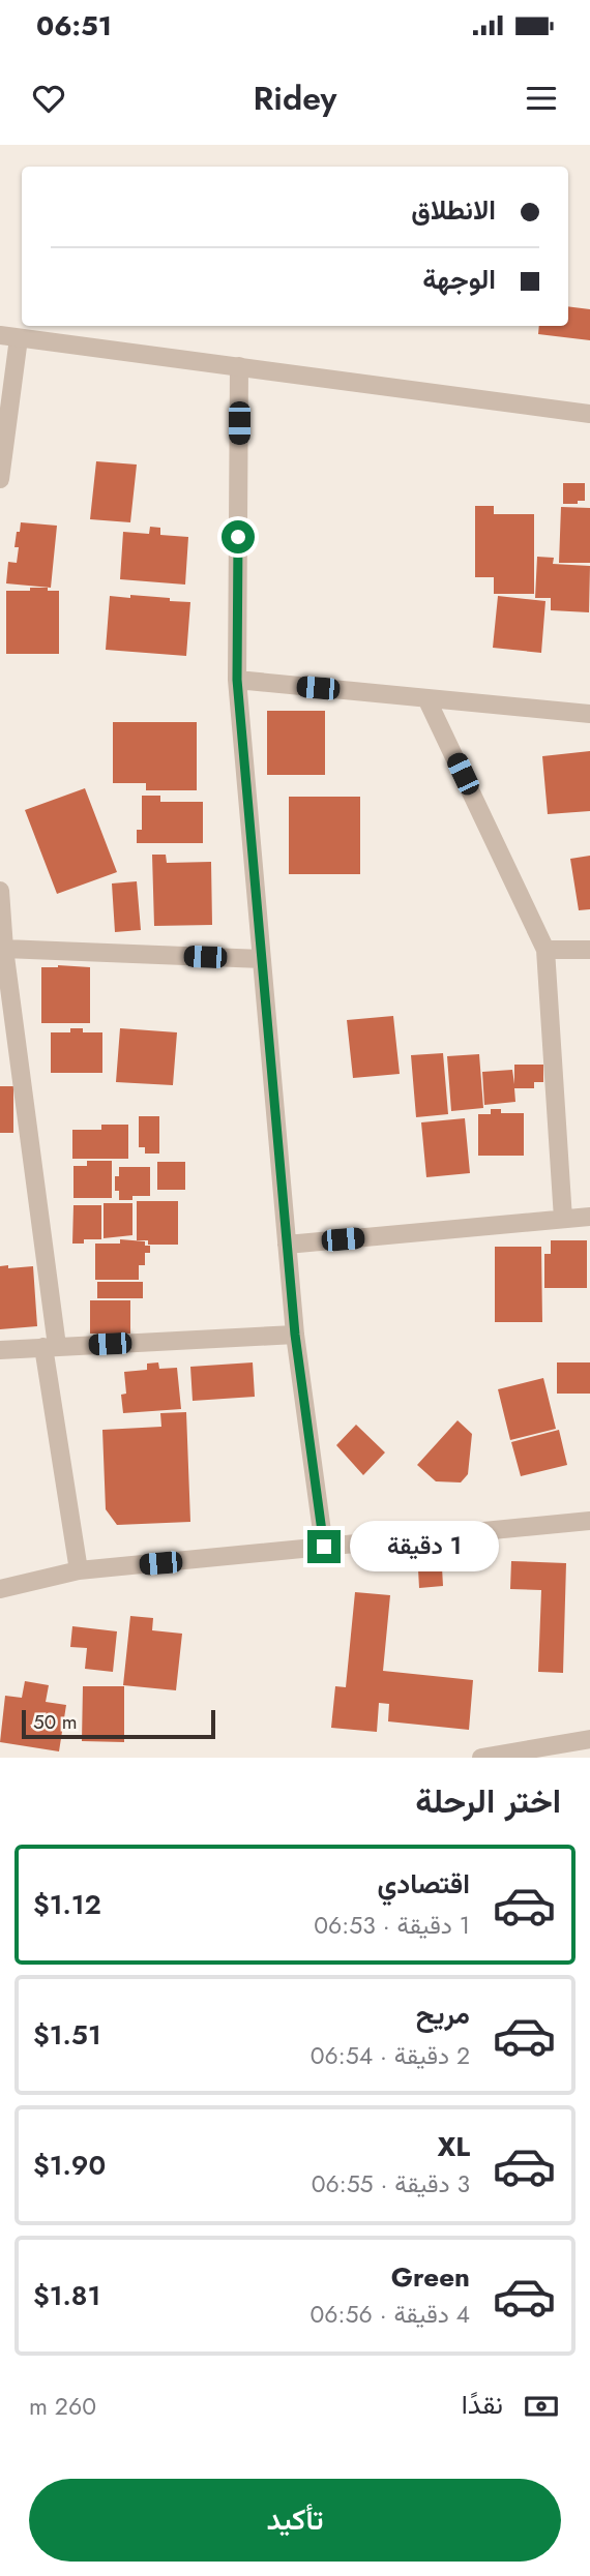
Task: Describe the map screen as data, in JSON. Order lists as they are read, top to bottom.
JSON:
{
  "scale_bar": "50 m",
  "page": {
    "status": "06:51",
    "header": "Ridey",
    "banner": ["الانطلاق", "الوجهة"],
    "bubble": "1 دقيقة",
    "scale": "50 m",
    "heading": "اختر الرحلة",
    "list": [
      {
        "name": "اقتصادي",
        "note": "1 دقيقة · 06:53",
        "value": "$1.12"
      },
      {
        "name": "مريح",
        "note": "2 دقيقة · 06:54",
        "value": "$1.51"
      },
      {
        "name": "XL",
        "note": "3 دقيقة · 06:55",
        "value": "$1.90"
      },
      {
        "name": "Green",
        "note": "4 دقيقة · 06:56",
        "value": "$1.81"
      }
    ],
    "pay": ["نقدًا", "260 m"],
    "buttons": "تأكيد"
  }
}
